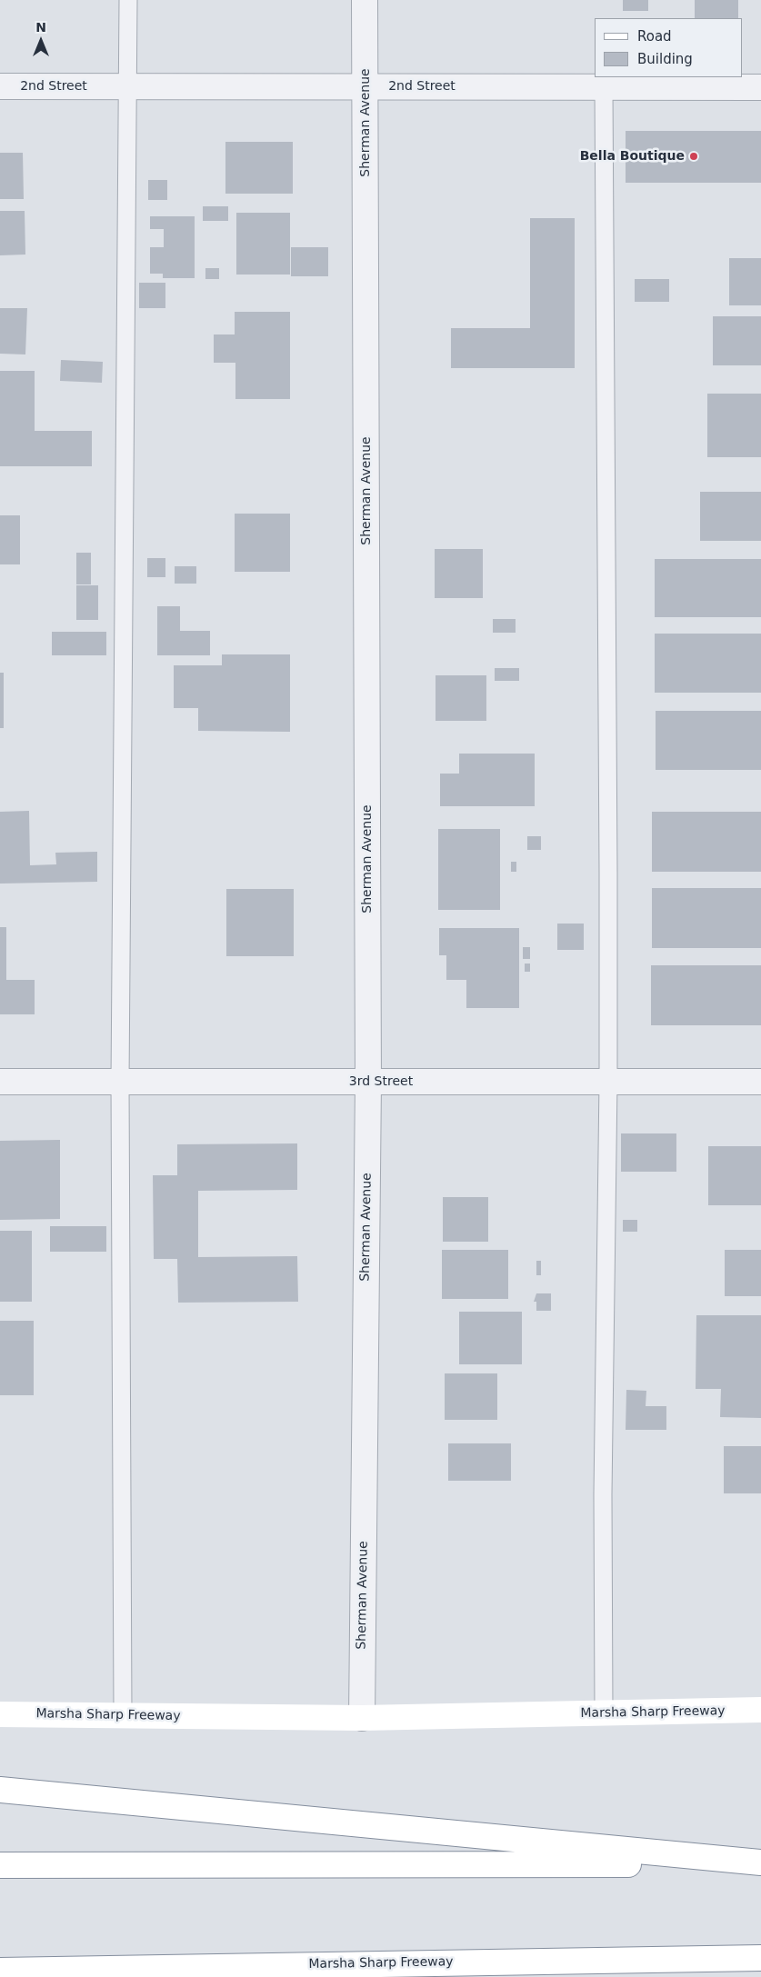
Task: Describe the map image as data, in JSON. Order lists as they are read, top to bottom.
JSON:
{
  "streets": {
    "main road": ["Marsha Sharp Freeway"],
    "street": ["2nd Street", "Sherman Avenue", "3rd Street"]
  },
  "crossings": [
    ["2nd Street", "Sherman Avenue"],
    ["Sherman Avenue", "3rd Street"],
    ["Sherman Avenue", "Marsha Sharp Freeway"]
  ],
  "places": ["Bella Boutique"],
  "legend": ["Road", "Building"],
  "north": "top"
}
